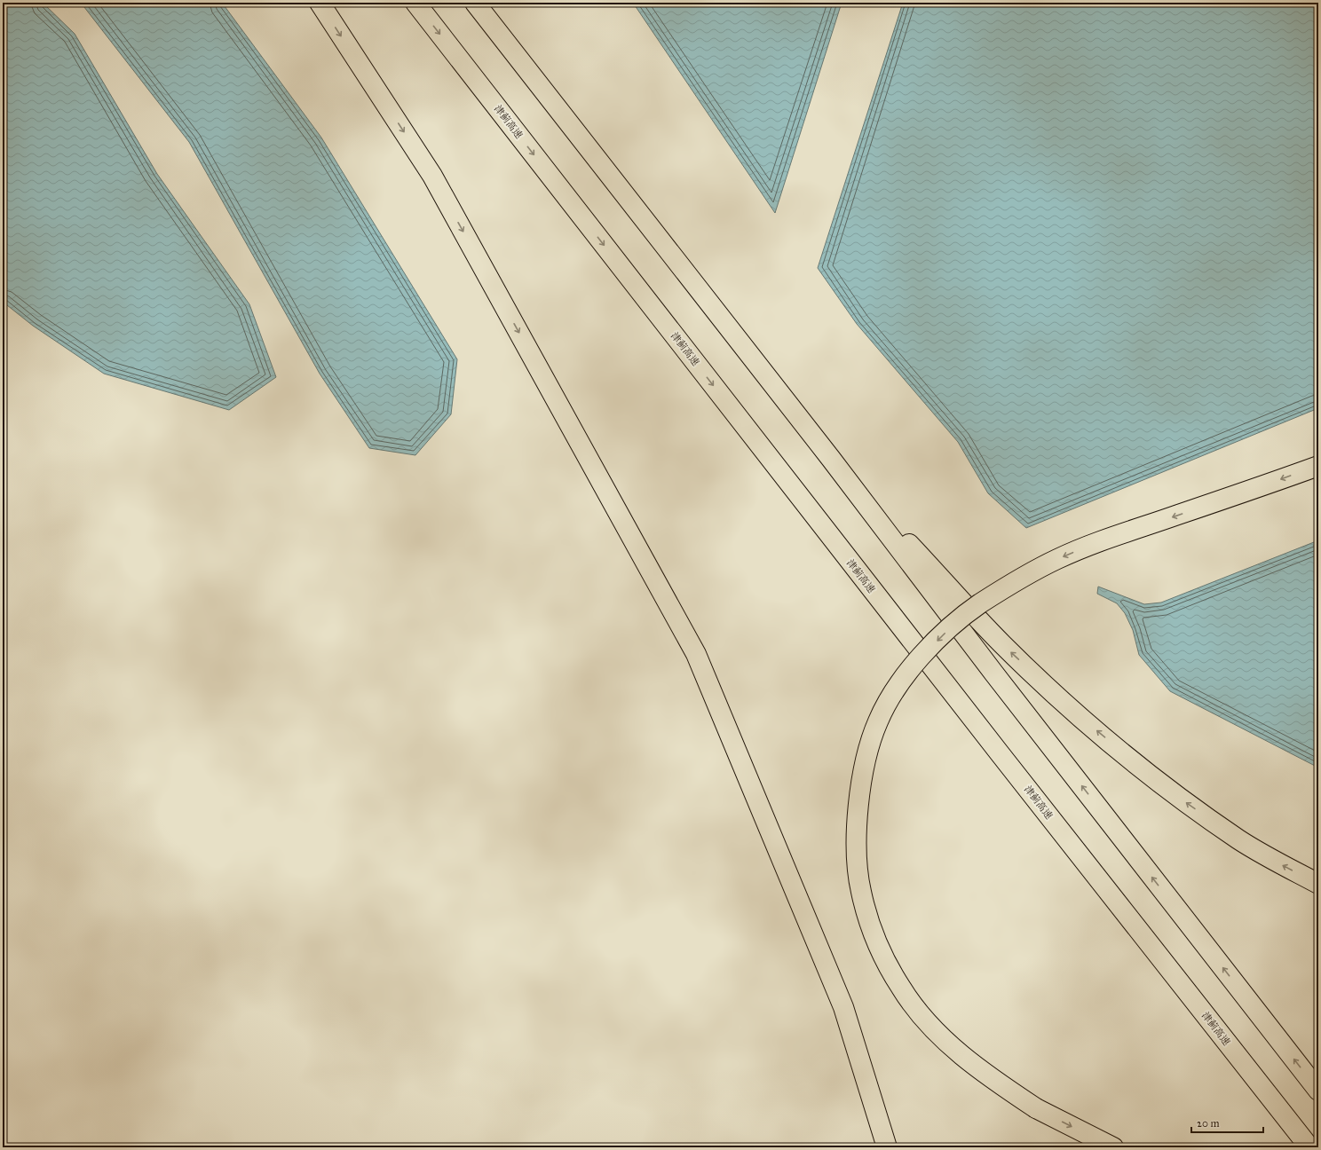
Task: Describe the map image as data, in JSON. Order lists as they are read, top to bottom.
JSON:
{
  "streets": {
    "highway": ["津蓟高速"]
  },
  "scale_bar": "20 m"
}
